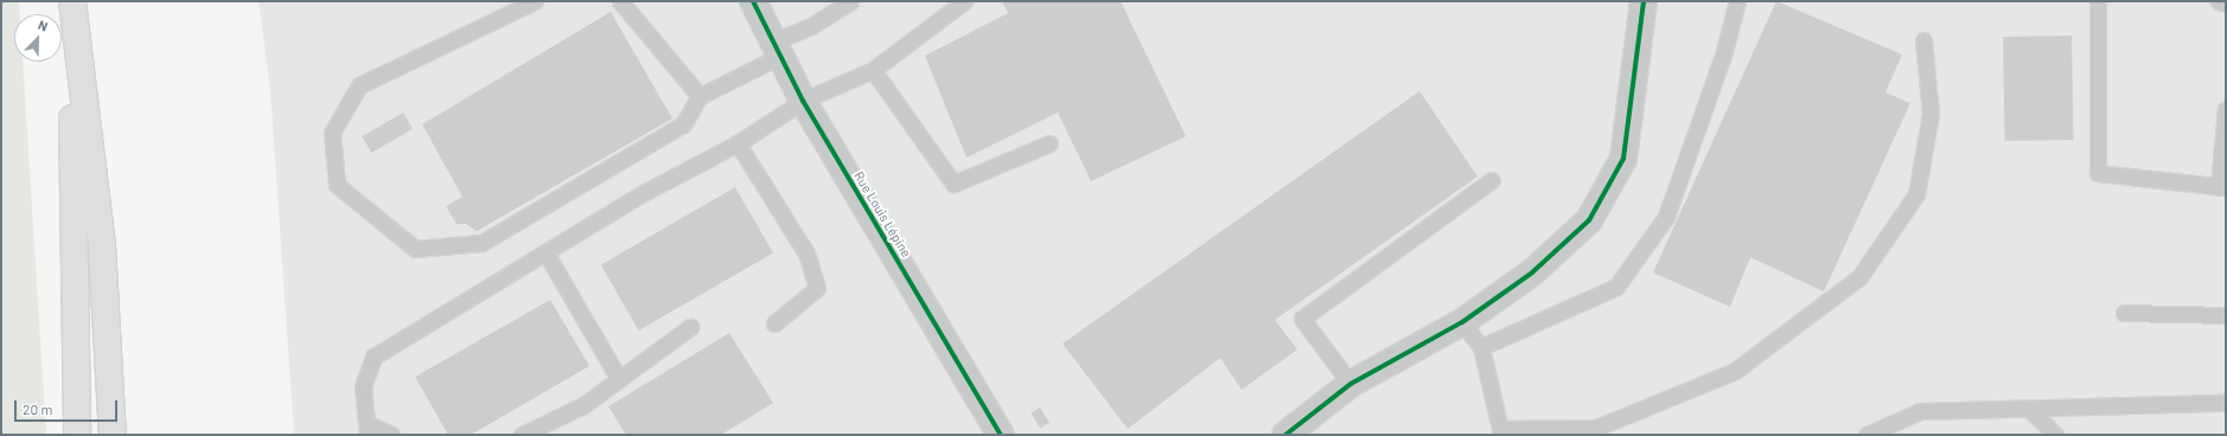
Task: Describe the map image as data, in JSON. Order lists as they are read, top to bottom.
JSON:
{
  "streets": {
    "street": ["Rue Louis Lépine"]
  },
  "scale_bar": "20 m",
  "north": "top right"
}
